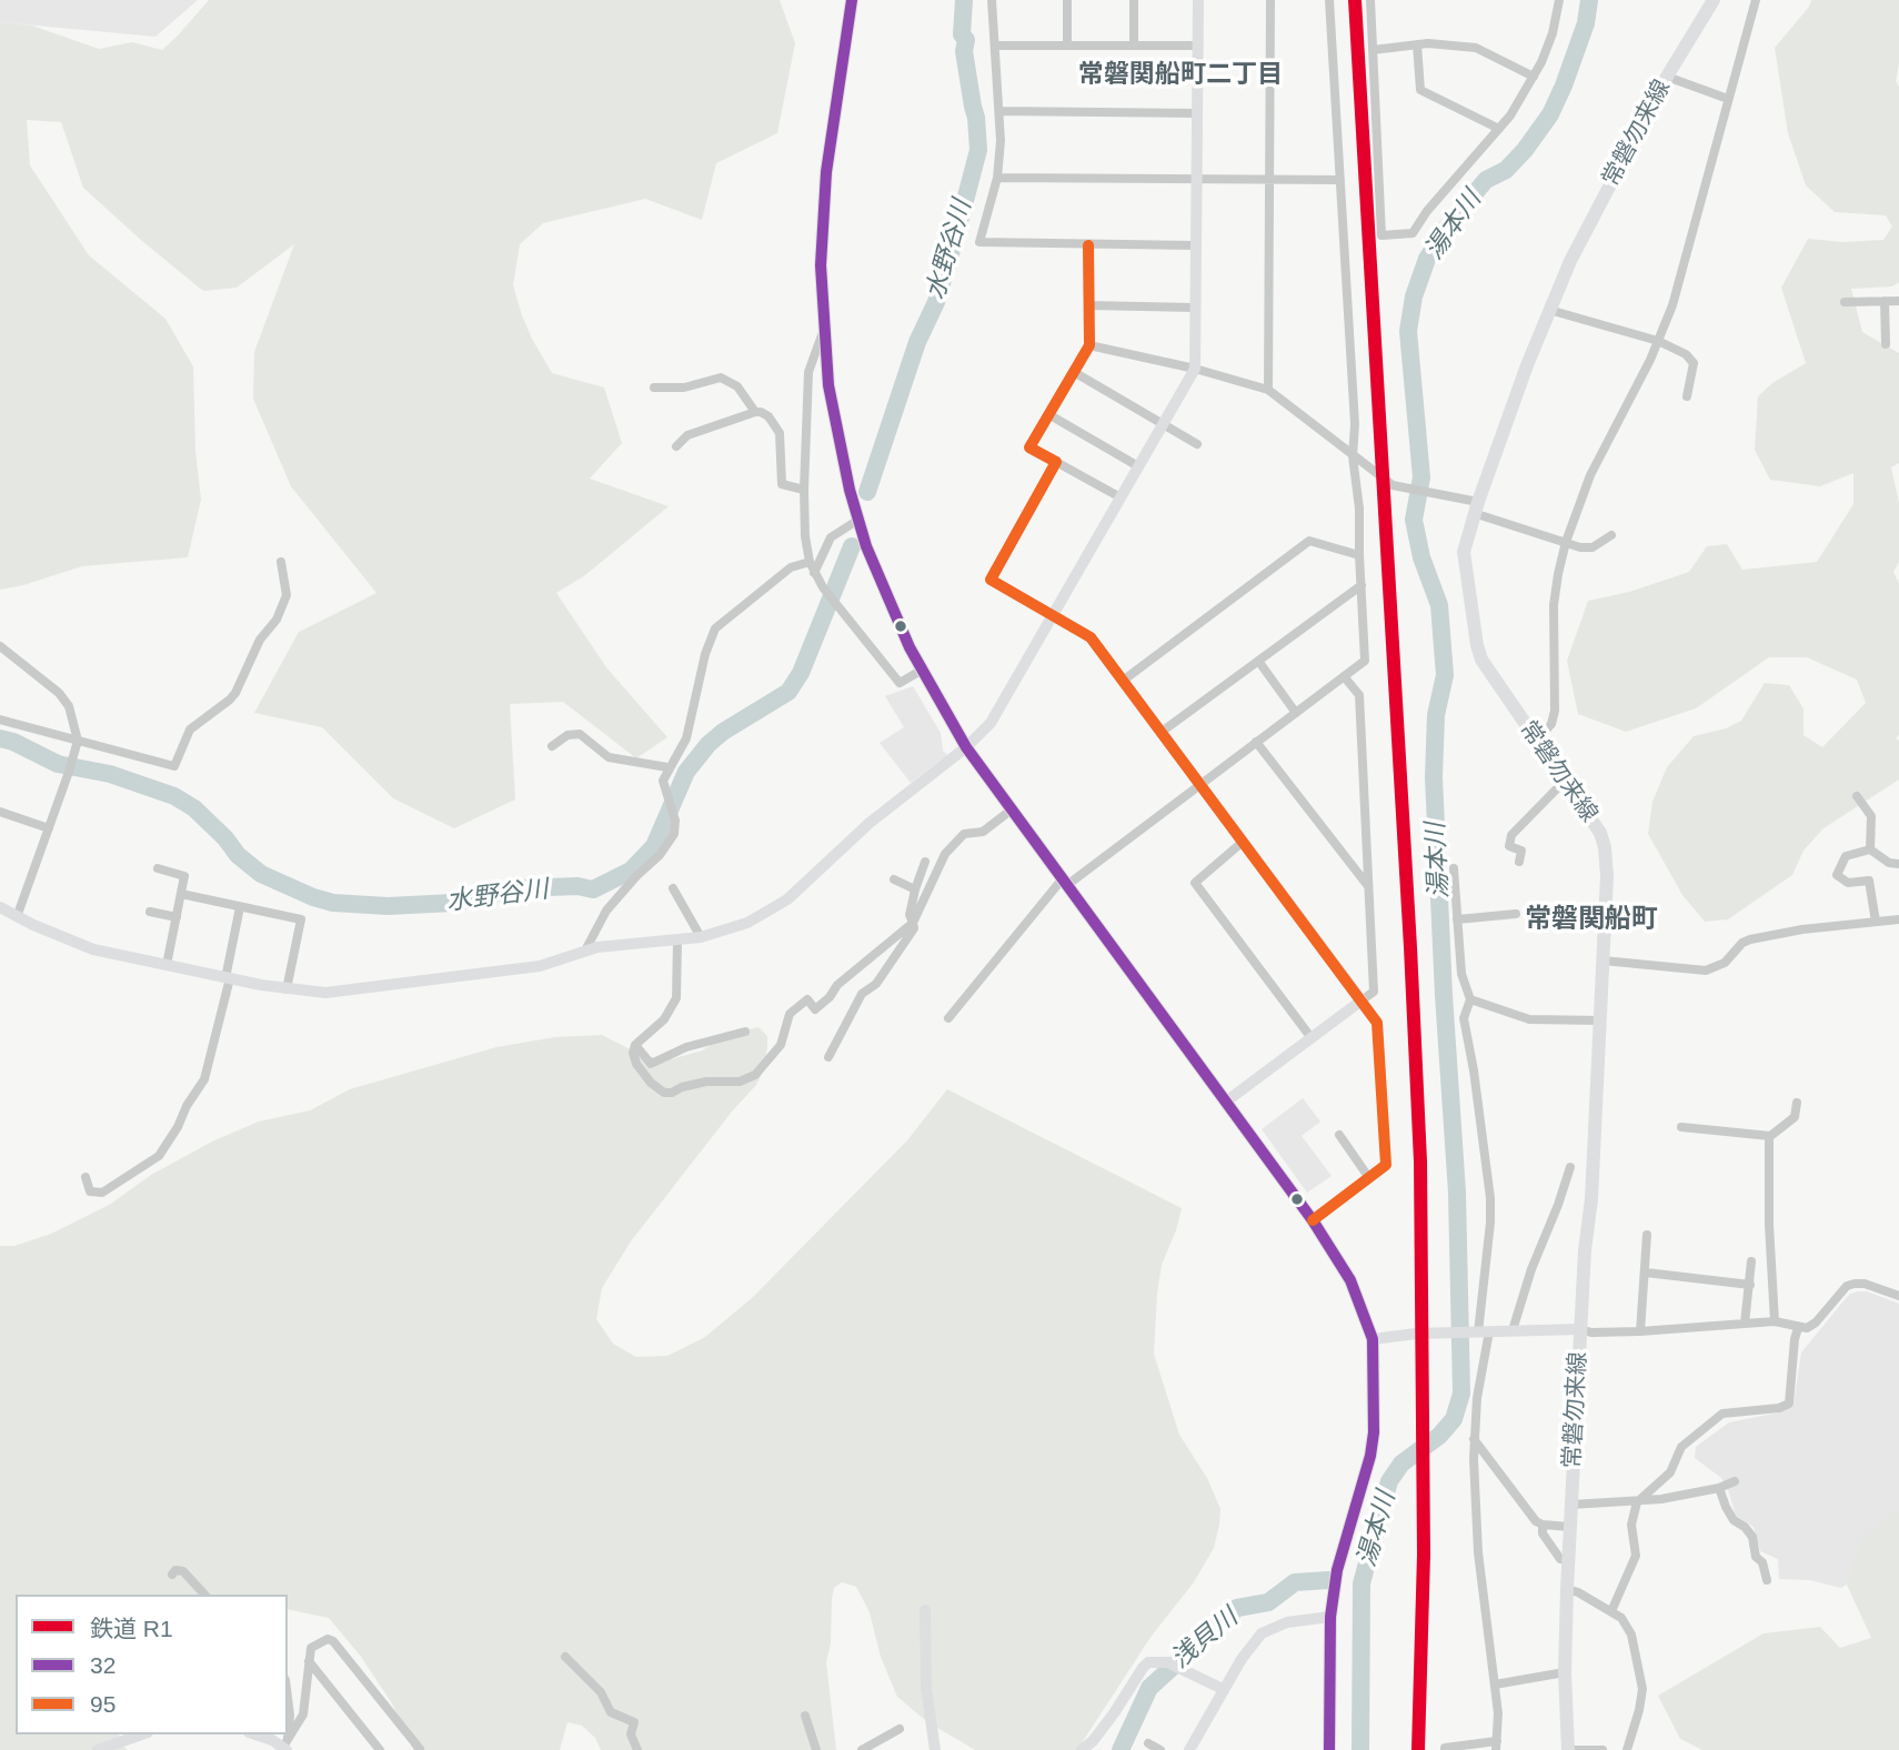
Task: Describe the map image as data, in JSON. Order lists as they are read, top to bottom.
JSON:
{
  "streets": {
    "main road": ["常磐勿来線"]
  },
  "districts": ["常磐関船町二丁目", "常磐関船町"],
  "water": ["湯本川", "水野谷川", "浅貝川"],
  "lines": ["rail line R1", "transit line 32", "transit line 95"],
  "legend": ["鉄道 R1", "32", "95"]
}
